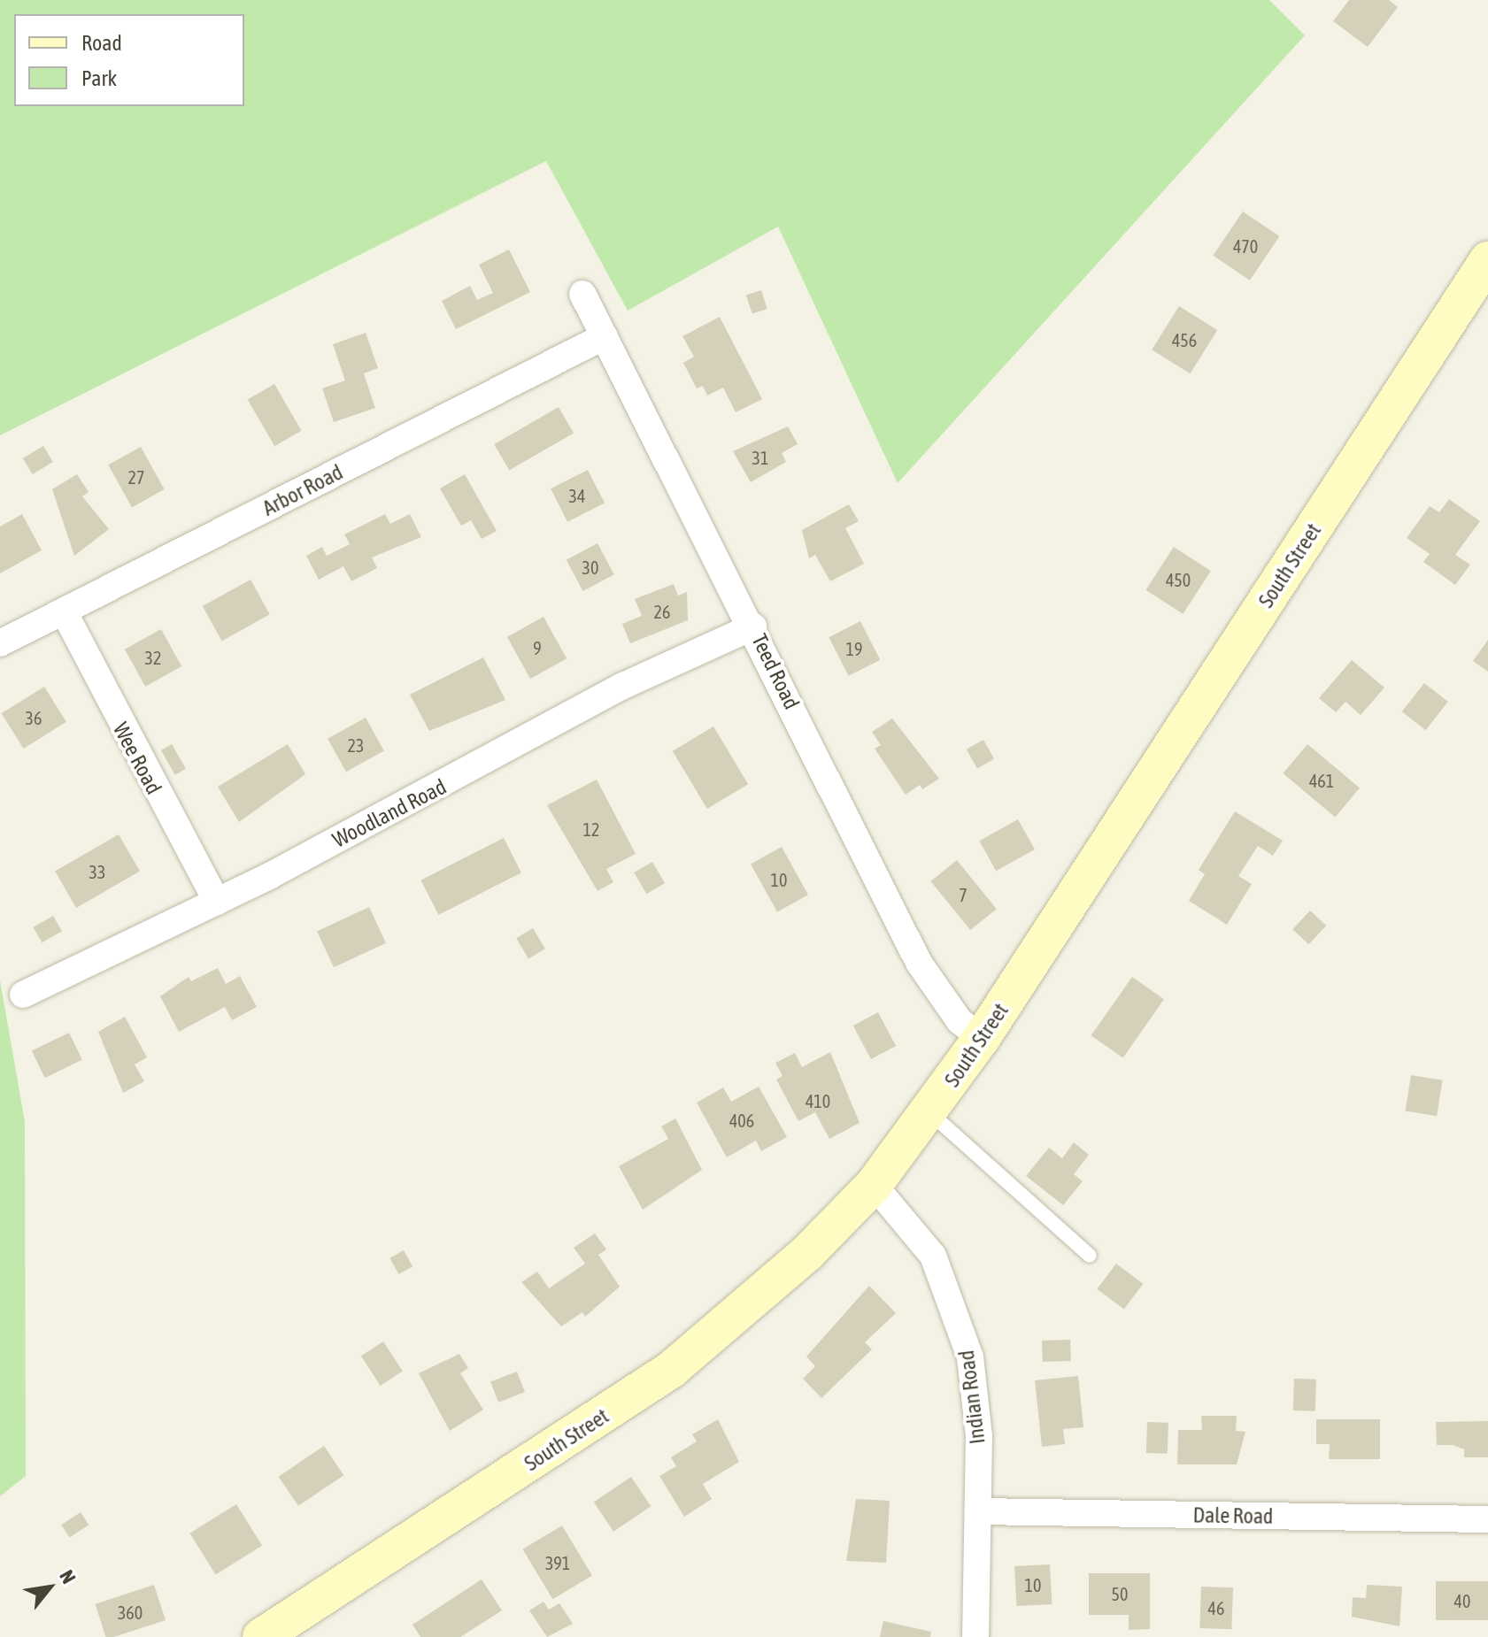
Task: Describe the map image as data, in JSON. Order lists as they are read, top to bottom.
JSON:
{
  "streets": {
    "main road": ["South Street"],
    "street": [
      "Arbor Road",
      "Teed Road",
      "Wee Road",
      "Woodland Road",
      "Indian Road",
      "Dale Road"
    ]
  },
  "crossings": [
    ["Arbor Road", "Teed Road"],
    ["Arbor Road", "Wee Road"],
    ["South Street", "Teed Road"],
    ["South Street", "Indian Road"],
    ["Teed Road", "Woodland Road"],
    ["Wee Road", "Woodland Road"],
    ["Indian Road", "Dale Road"]
  ],
  "house_numbers": [
    "470",
    "456",
    "31",
    "27",
    "34",
    "30",
    "450",
    "26",
    "9",
    "19",
    "32",
    "36",
    "23",
    "461",
    "12",
    "33",
    "10",
    "7",
    "410",
    "406",
    "391",
    "10",
    "50",
    "40",
    "46",
    "360"
  ],
  "legend": ["Road", "Park"],
  "north": "top right"
}
